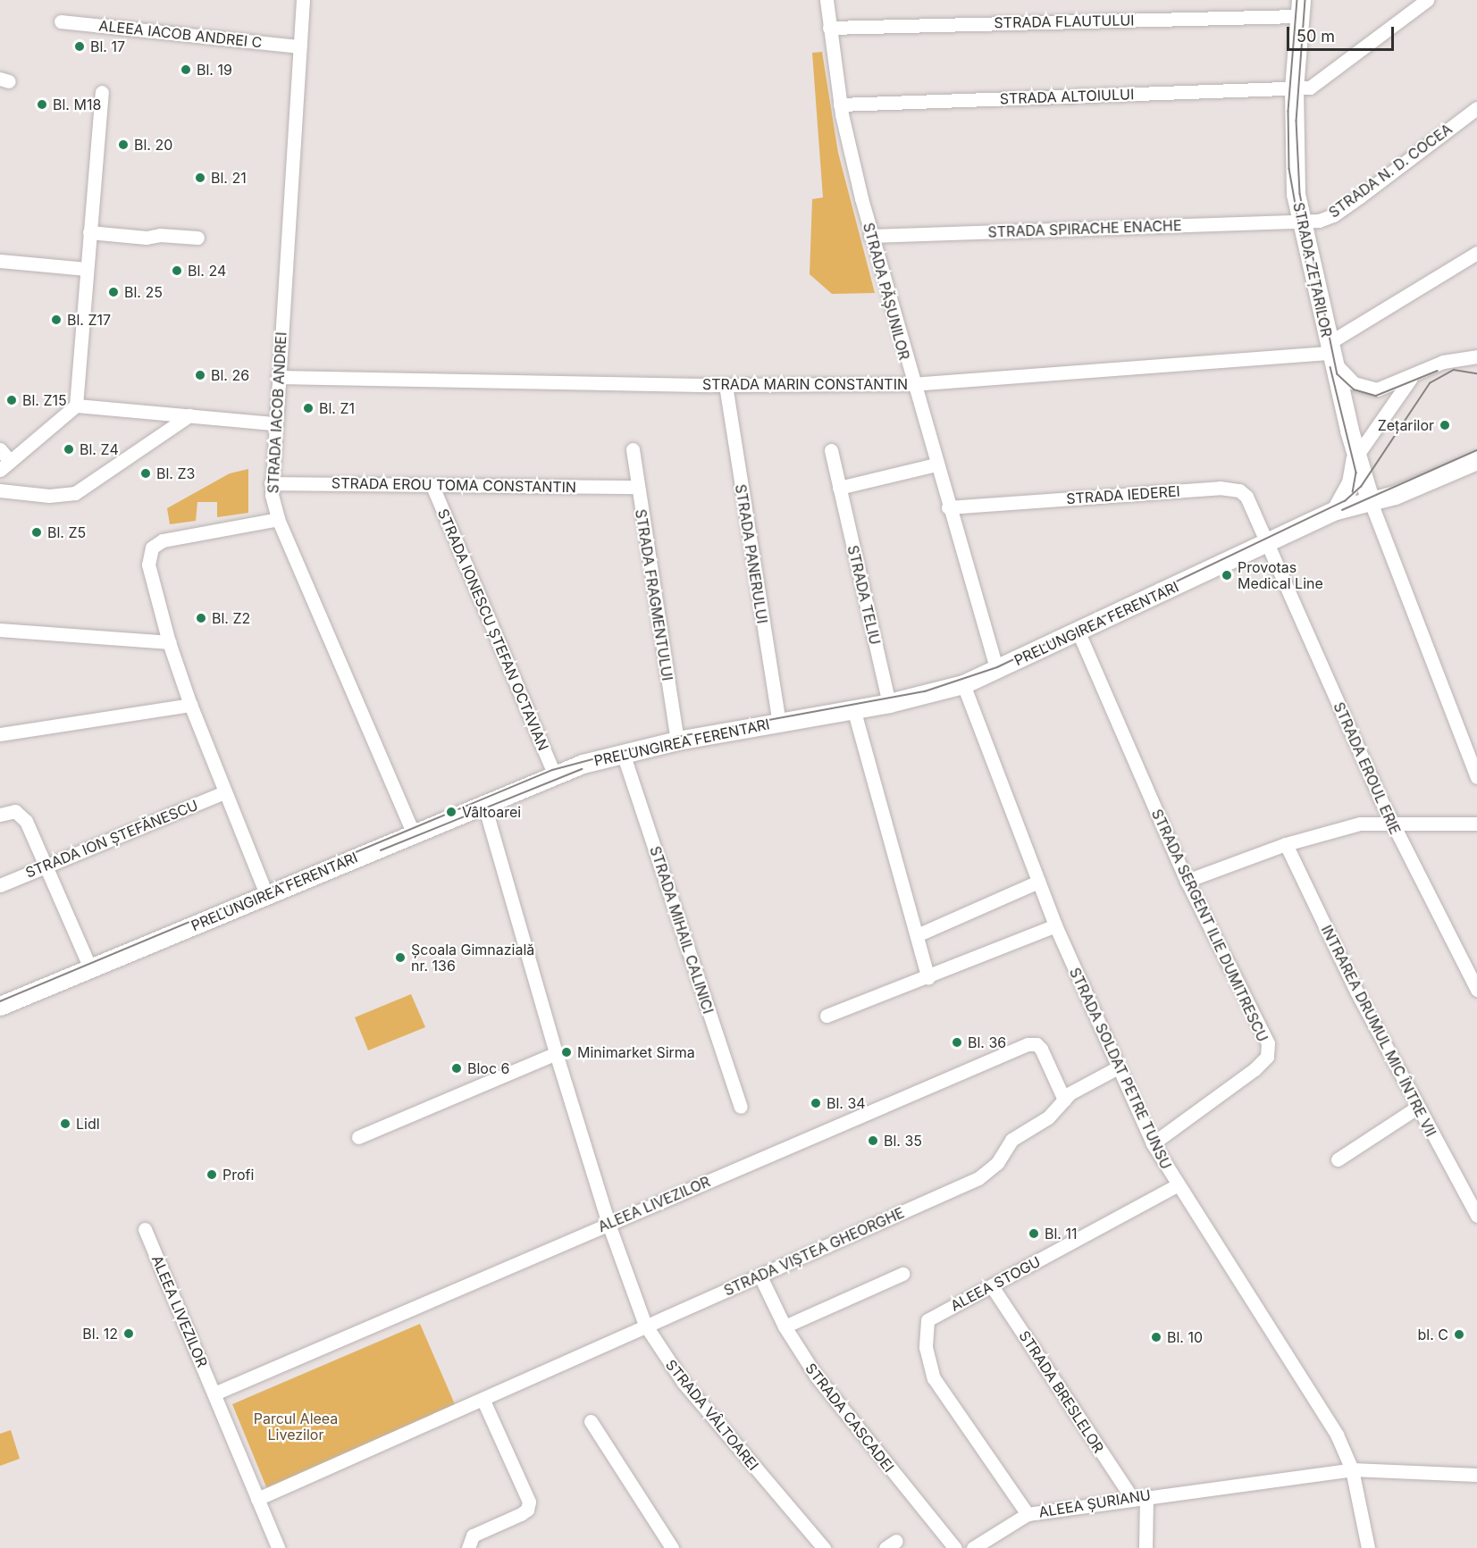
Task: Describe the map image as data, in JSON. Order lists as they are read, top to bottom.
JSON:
{
  "streets": {
    "main road": ["STRADA ZEȚARILOR", "PRELUNGIREA FERENTARI"],
    "street": [
      "STRADA FLAUTULUI",
      "ALEEA IACOB ANDREI C",
      "STRADA ALTOIULUI",
      "STRADA N. D. COCEA",
      "STRADA SPIRACHE ENACHE",
      "STRADA PĂȘUNILOR",
      "STRADA MARIN CONSTANTIN",
      "STRADA IACOB ANDREI",
      "STRADA EROU TOMA CONSTANTIN",
      "STRADA IEDEREI",
      "STRADA PANERULUI",
      "STRADA FRAGMENTULUI",
      "STRADA TELIU",
      "STRADA IONESCU ȘTEFAN OCTAVIAN",
      "STRADA EROUL ERIE",
      "STRADA ION ȘTEFĂNESCU",
      "STRADA SERGENT ILIE DUMITRESCU",
      "STRADA MIHAIL CALINICI",
      "INTRAREA DRUMUL MIC ÎNTRE VII",
      "STRADA SOLDAT PETRE TUNSU",
      "ALEEA LIVEZILOR",
      "STRADA VIȘTEA GHEORGHE",
      "ALEEA STOGU",
      "STRADA BRESLELOR",
      "STRADA VÂLTOAREI",
      "STRADA CASCADEI",
      "ALEEA ȘURIANU"
    ]
  },
  "crossings": [
    ["STRADA FLAUTULUI", "STRADA ZEȚARILOR"],
    ["STRADA FLAUTULUI", "STRADA PĂȘUNILOR"],
    ["ALEEA IACOB ANDREI C", "STRADA IACOB ANDREI"],
    ["STRADA ALTOIULUI", "STRADA ZEȚARILOR"],
    ["STRADA ALTOIULUI", "STRADA PĂȘUNILOR"],
    ["STRADA N. D. COCEA", "STRADA SPIRACHE ENACHE"],
    ["STRADA N. D. COCEA", "STRADA ZEȚARILOR"],
    ["STRADA SPIRACHE ENACHE", "STRADA ZEȚARILOR"],
    ["STRADA SPIRACHE ENACHE", "STRADA PĂȘUNILOR"],
    ["STRADA ZEȚARILOR", "STRADA MARIN CONSTANTIN"],
    ["STRADA ZEȚARILOR", "PRELUNGIREA FERENTARI"],
    ["STRADA PĂȘUNILOR", "STRADA MARIN CONSTANTIN"],
    ["STRADA PĂȘUNILOR", "STRADA IEDEREI"],
    ["STRADA PĂȘUNILOR", "PRELUNGIREA FERENTARI"],
    ["STRADA MARIN CONSTANTIN", "STRADA IACOB ANDREI"],
    ["STRADA MARIN CONSTANTIN", "STRADA PANERULUI"],
    ["STRADA IACOB ANDREI", "STRADA EROU TOMA CONSTANTIN"],
    ["STRADA EROU TOMA CONSTANTIN", "STRADA FRAGMENTULUI"],
    ["STRADA EROU TOMA CONSTANTIN", "STRADA IONESCU ȘTEFAN OCTAVIAN"],
    ["STRADA IEDEREI", "PRELUNGIREA FERENTARI"],
    ["STRADA IEDEREI", "STRADA EROUL ERIE"],
    ["STRADA PANERULUI", "PRELUNGIREA FERENTARI"],
    ["STRADA FRAGMENTULUI", "PRELUNGIREA FERENTARI"],
    ["STRADA TELIU", "PRELUNGIREA FERENTARI"],
    ["PRELUNGIREA FERENTARI", "STRADA IONESCU ȘTEFAN OCTAVIAN"],
    ["PRELUNGIREA FERENTARI", "STRADA EROUL ERIE"],
    ["PRELUNGIREA FERENTARI", "STRADA SERGENT ILIE DUMITRESCU"],
    ["PRELUNGIREA FERENTARI", "STRADA MIHAIL CALINICI"],
    ["PRELUNGIREA FERENTARI", "STRADA SOLDAT PETRE TUNSU"],
    ["PRELUNGIREA FERENTARI", "STRADA VÂLTOAREI"],
    ["STRADA SERGENT ILIE DUMITRESCU", "STRADA SOLDAT PETRE TUNSU"],
    ["STRADA SOLDAT PETRE TUNSU", "STRADA VIȘTEA GHEORGHE"],
    ["STRADA SOLDAT PETRE TUNSU", "ALEEA STOGU"],
    ["STRADA SOLDAT PETRE TUNSU", "ALEEA ȘURIANU"],
    ["ALEEA LIVEZILOR", "STRADA VIȘTEA GHEORGHE"],
    ["ALEEA LIVEZILOR", "STRADA VÂLTOAREI"],
    ["STRADA VIȘTEA GHEORGHE", "STRADA VÂLTOAREI"],
    ["STRADA VIȘTEA GHEORGHE", "STRADA CASCADEI"],
    ["ALEEA STOGU", "STRADA BRESLELOR"],
    ["ALEEA STOGU", "ALEEA ȘURIANU"],
    ["STRADA BRESLELOR", "ALEEA ȘURIANU"]
  ],
  "parks": ["Parcul Aleea Livezilor"],
  "places": [
    "Bl. 17",
    "Bl. 19",
    "Bl. M18",
    "Bl. 20",
    "Bl. 21",
    "Bl. 24",
    "Bl. 25",
    "Bl. Z17",
    "Bl. 26",
    "Bl. Z15",
    "Bl. Z1",
    "Zețarilor",
    "Bl. Z4",
    "Bl. Z3",
    "Bl. Z5",
    "Provotas Medical Line",
    "Bl. Z2",
    "Vâltoarei",
    "Școala Gimnazială nr. 136",
    "Bl. 36",
    "Minimarket Sirma",
    "Bloc 6",
    "Bl. 34",
    "Lidl",
    "Bl. 35",
    "Profi",
    "Bl. 11",
    "Bl. 12",
    "bl. C",
    "Bl. 10"
  ],
  "scale_bar": "50 m"
}
